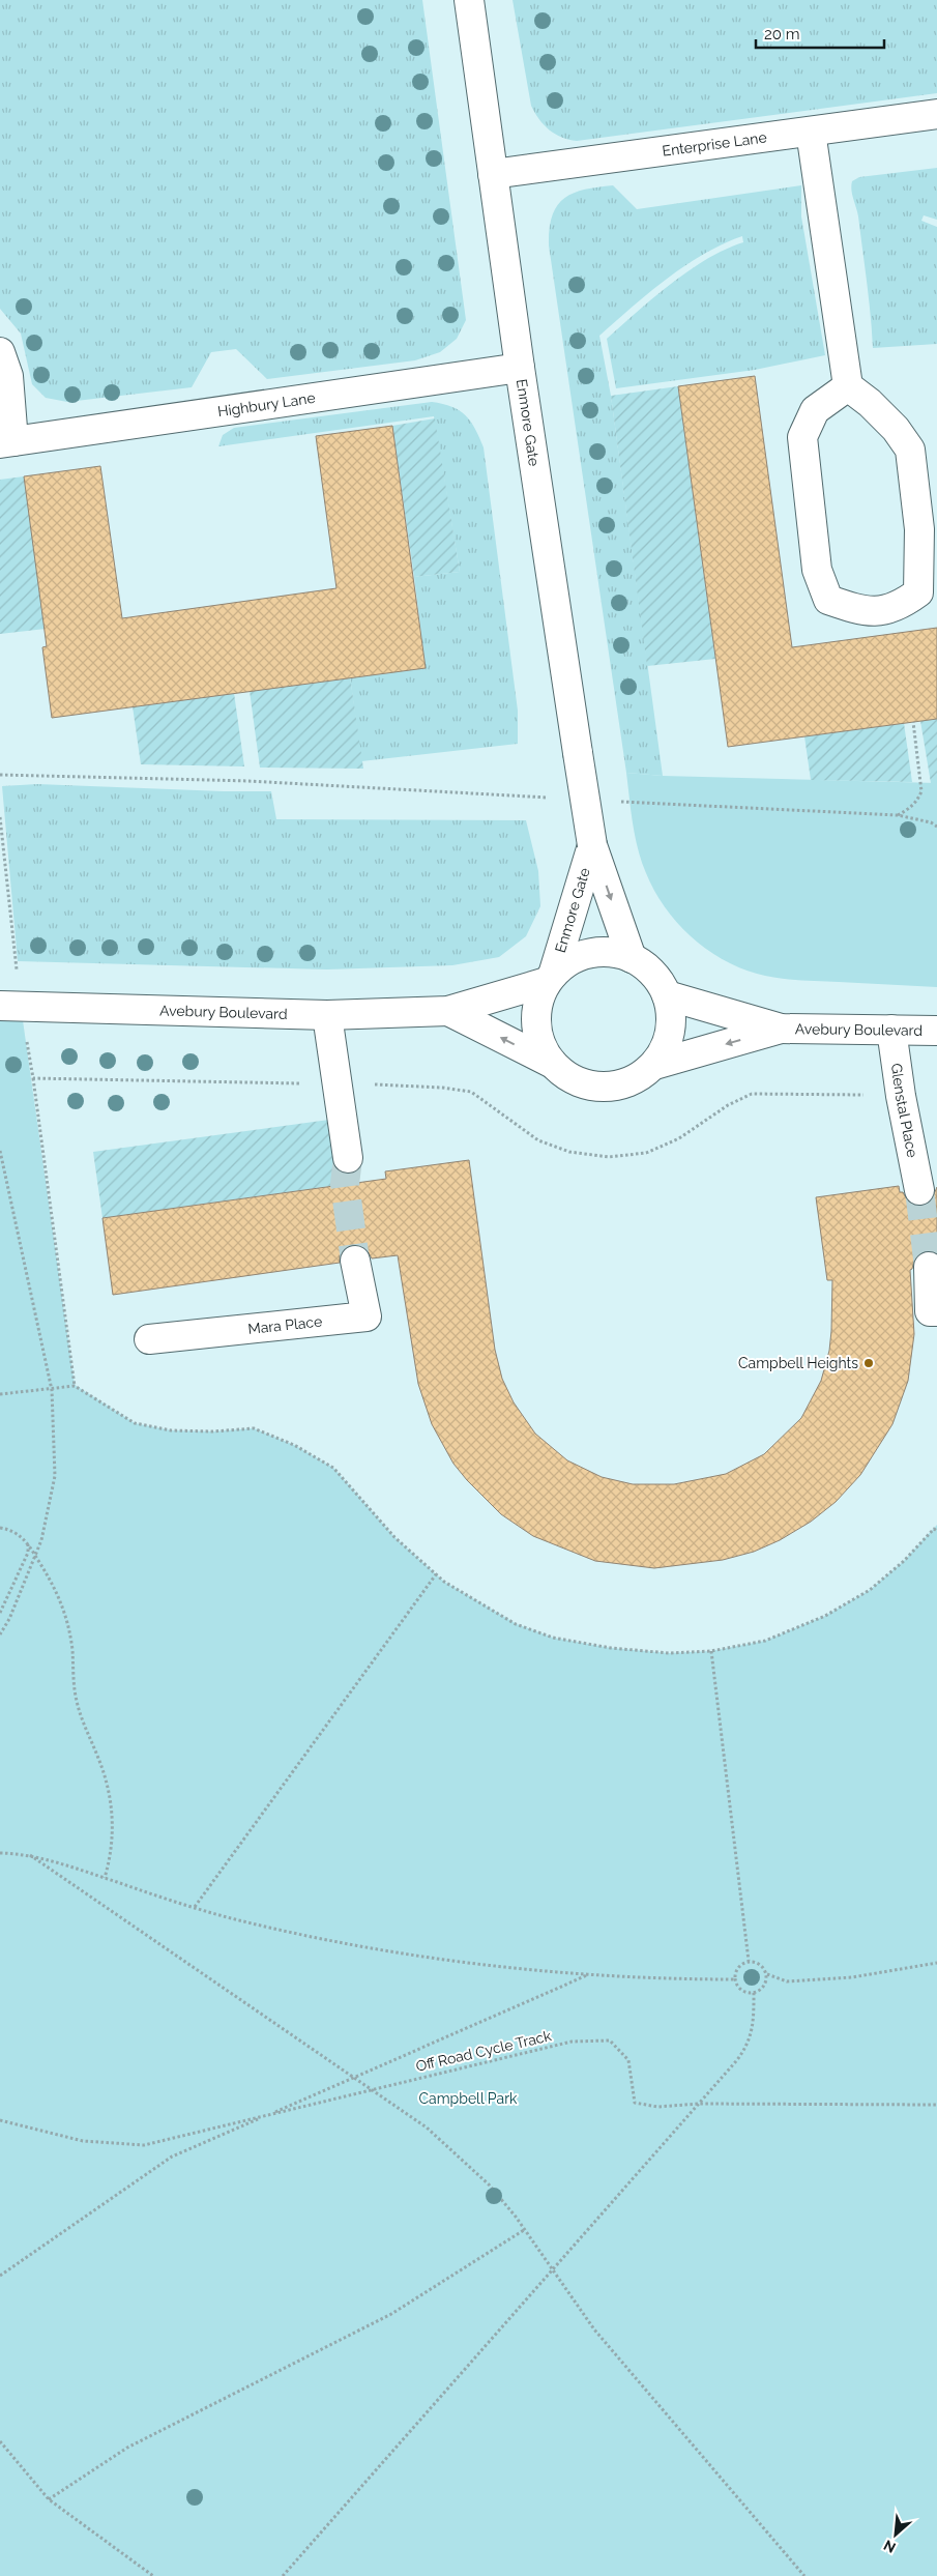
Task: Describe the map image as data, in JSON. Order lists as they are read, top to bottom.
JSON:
{
  "streets": {
    "street": [
      "Enterprise Lane",
      "Highbury Lane",
      "Enmore Gate",
      "Avebury Boulevard",
      "Glenstal Place",
      "Mara Place"
    ],
    "path": ["Off Road Cycle Track"]
  },
  "crossings": [
    ["Enterprise Lane", "Enmore Gate"],
    ["Highbury Lane", "Enmore Gate"],
    ["Enmore Gate", "Avebury Boulevard"],
    ["Avebury Boulevard", "Glenstal Place"]
  ],
  "parks": ["Campbell Park"],
  "places": ["Campbell Heights"],
  "scale_bar": "20 m",
  "north": "bottom left"
}
